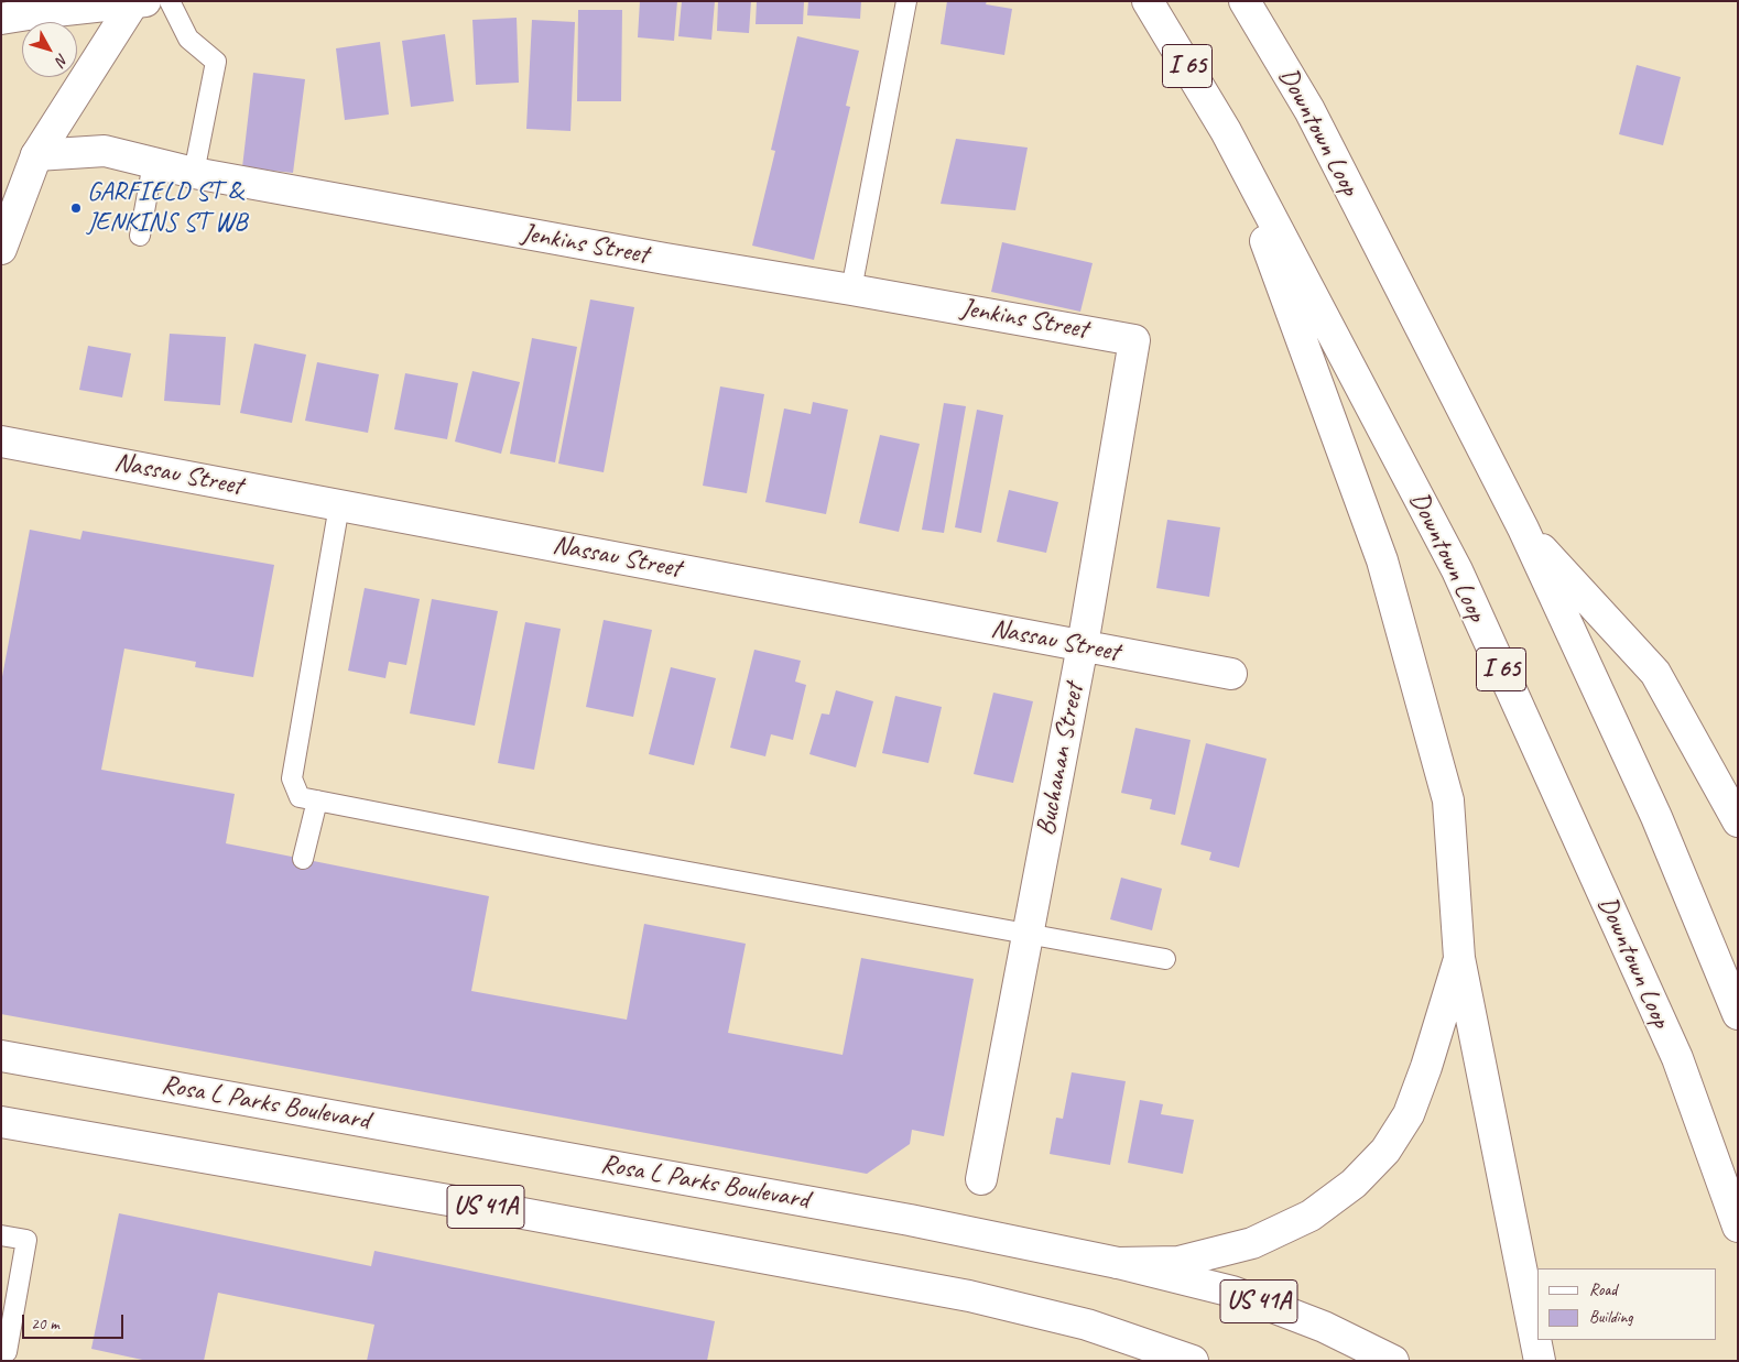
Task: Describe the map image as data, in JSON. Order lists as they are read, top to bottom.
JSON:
{
  "streets": {
    "main road": [
      "I 65",
      "Downtown Loop",
      "Jenkins Street",
      "Nassau Street",
      "Buchanan Street",
      "Rosa L Parks Boulevard",
      "US 41A"
    ]
  },
  "crossings": [
    ["Jenkins Street", "Buchanan Street"],
    ["Nassau Street", "Buchanan Street"]
  ],
  "places": ["GARFIELD ST & JENKINS ST WB"],
  "legend": ["Road", "Building"],
  "scale_bar": "20 m",
  "north": "bottom right"
}
